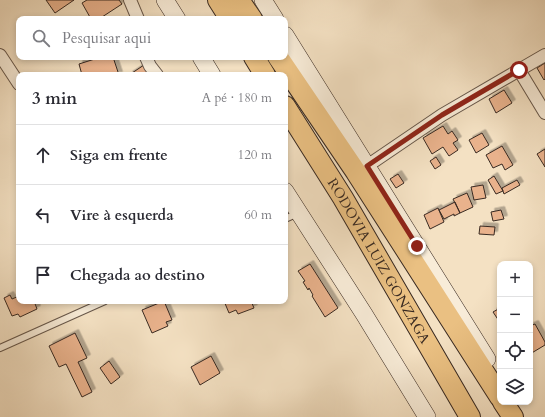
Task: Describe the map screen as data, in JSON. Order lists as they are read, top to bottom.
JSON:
{
  "streets": {
    "highway": ["RODOVIA LUIZ GONZAGA"]
  },
  "page": {
    "search": "Pesquisar aqui",
    "heading": ["3 min", "A pé · 180 m"],
    "list": [
      ["Siga em frente", "120 m"],
      ["Vire à esquerda", "60 m"],
      "Chegada ao destino"
    ],
    "map_buttons": ["+", "−"]
  }
}
